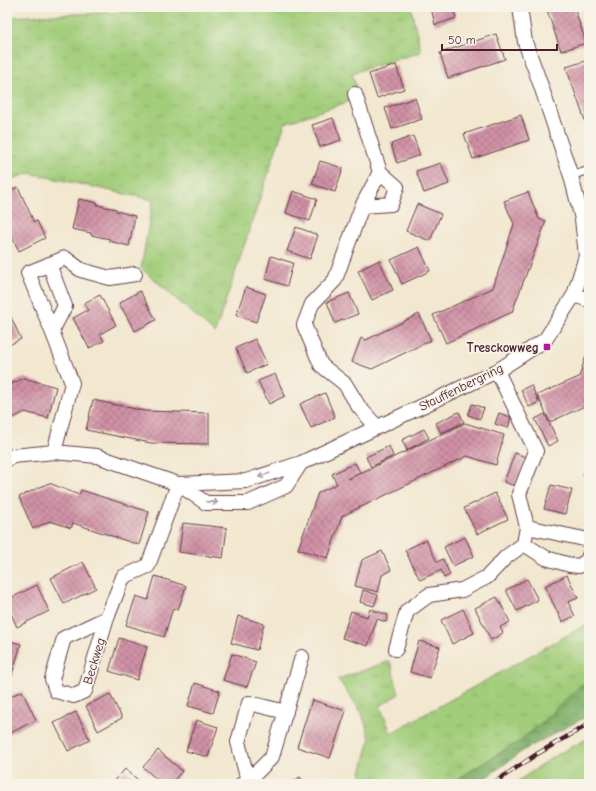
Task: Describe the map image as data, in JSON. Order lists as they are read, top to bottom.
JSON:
{
  "streets": {
    "street": ["Stauffenbergring", "Beckweg"]
  },
  "crossings": [
    ["Stauffenbergring", "Beckweg"]
  ],
  "places": {
    "transit": ["Tresckowweg"]
  },
  "scale_bar": "50 m"
}
